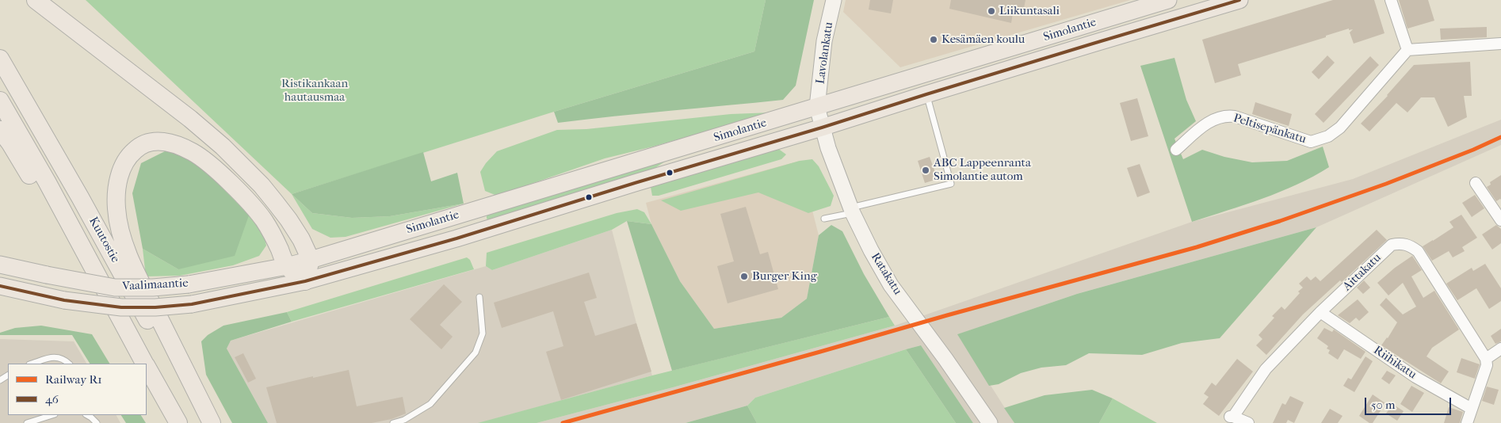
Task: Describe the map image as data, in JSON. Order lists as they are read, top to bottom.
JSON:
{
  "streets": {
    "highway": ["Kuutostie"],
    "main road": [
      "Simolantie",
      "Lavolankatu",
      "Ratakatu",
      "Vaalimaantie"
    ],
    "street": ["Peltisepänkatu", "Aittakatu", "Riihikatu"]
  },
  "crossings": [
    ["Simolantie", "Lavolankatu"],
    ["Simolantie", "Ratakatu"],
    ["Simolantie", "Vaalimaantie"],
    ["Lavolankatu", "Ratakatu"],
    ["Aittakatu", "Riihikatu"]
  ],
  "parks": ["Ristikankaan hautausmaa"],
  "places": [
    "Liikuntasali",
    "Kesämäen koulu",
    "ABC Lappeenranta Simolantie autom",
    "Burger King"
  ],
  "lines": ["transit line 46", "rail line R1"],
  "legend": ["Railway R1", "46"],
  "scale_bar": "50 m"
}
